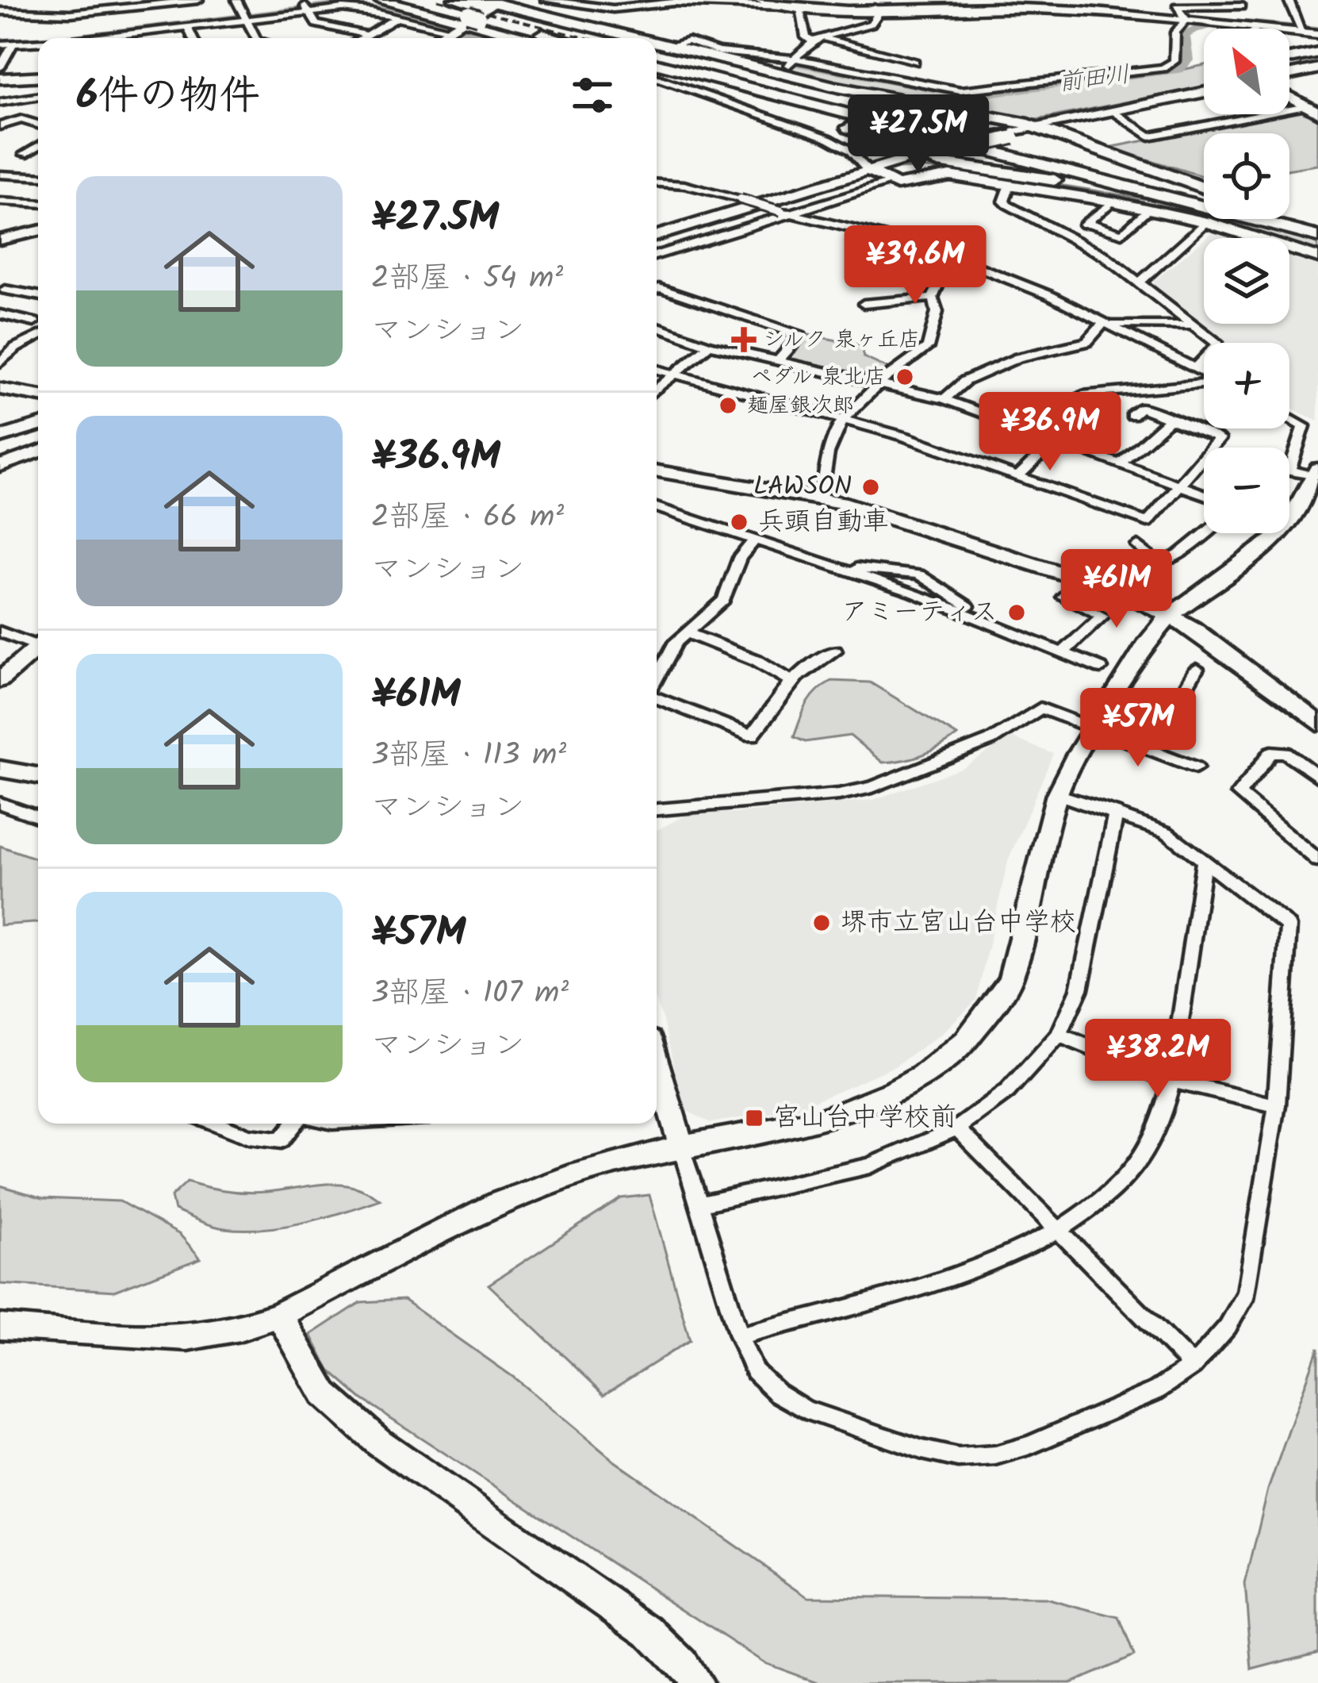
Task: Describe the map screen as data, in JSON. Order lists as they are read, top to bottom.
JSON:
{
  "water": ["前田川"],
  "places": {
    "health": ["シルク 泉ヶ丘店"],
    "other": [
      "ペダル 泉北店",
      "麺屋銀次郎",
      "LAWSON",
      "兵頭自動車",
      "アミーティス",
      "堺市立宮山台中学校"
    ],
    "transit": ["宮山台中学校前"]
  },
  "north": "top left",
  "page": {
    "map_buttons": ["+", "−"],
    "heading": "6件の物件",
    "price": [
      "¥27.5M",
      "¥39.6M",
      "¥36.9M",
      "¥61M",
      "¥57M",
      "¥38.2M"
    ],
    "list": [
      {
        "name": "¥27.5M",
        "note": "2部屋 · 54 m² · マンション"
      },
      {
        "name": "¥36.9M",
        "note": "2部屋 · 66 m² · マンション"
      },
      {
        "name": "¥61M",
        "note": "3部屋 · 113 m² · マンション"
      },
      {
        "name": "¥57M",
        "note": "3部屋 · 107 m² · マンション"
      }
    ]
  }
}
